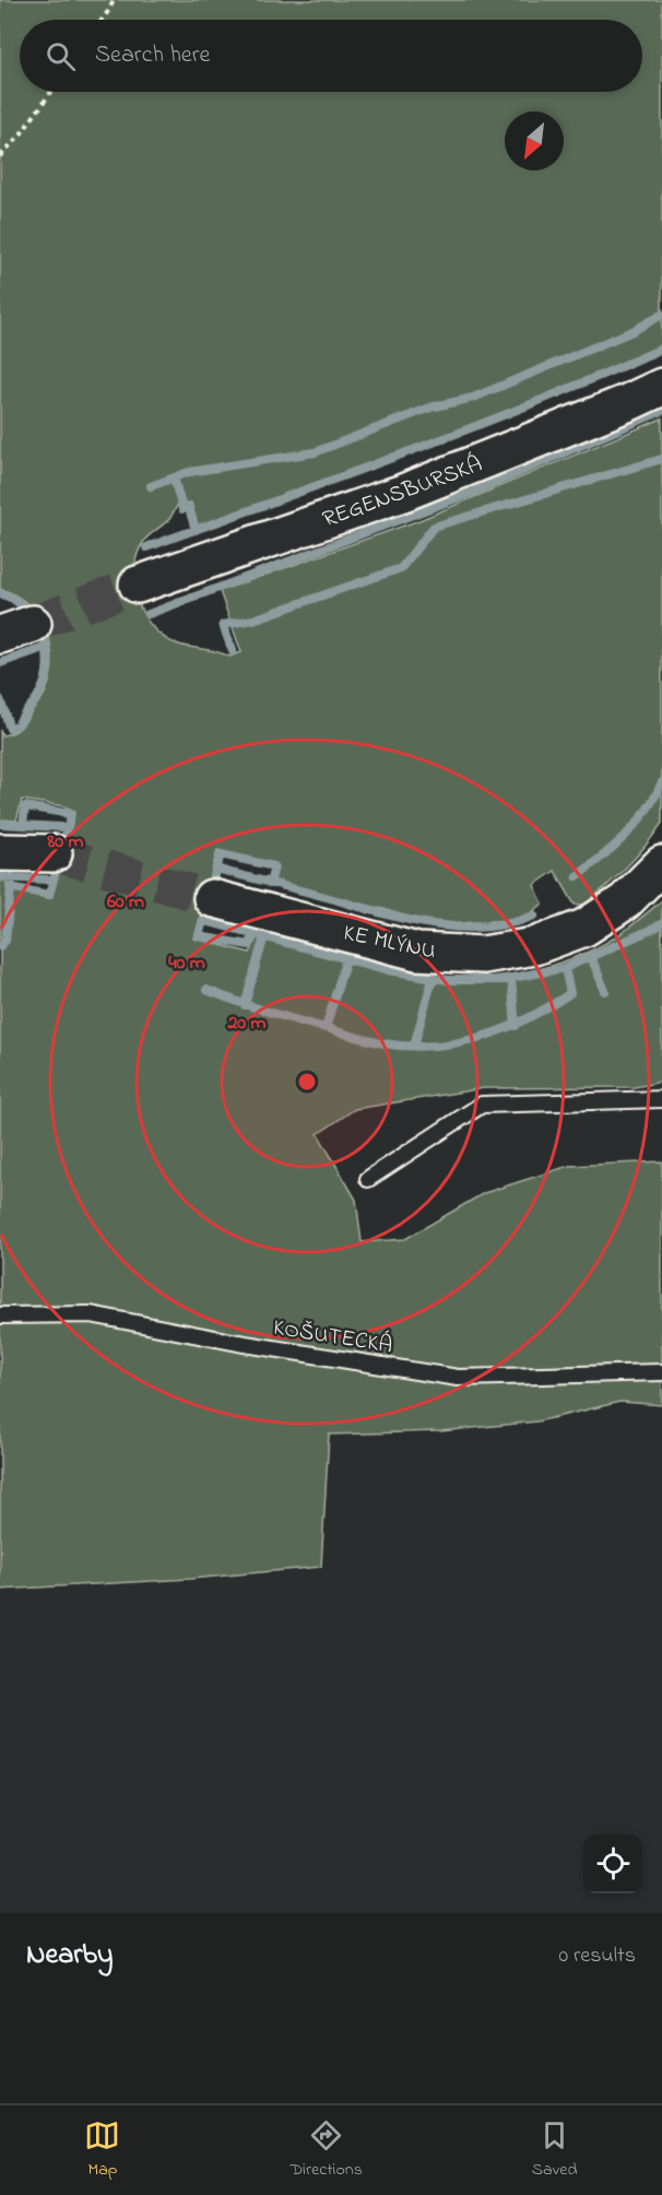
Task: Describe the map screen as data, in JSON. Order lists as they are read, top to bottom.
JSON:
{
  "streets": {
    "main road": ["REGENSBURSKÁ", "KE MLÝNU"],
    "lane": ["KOŠUTECKÁ"]
  },
  "north": "bottom left",
  "page": {
    "search": "Search here",
    "heading": ["Nearby", "0 results"],
    "nav": ["Map", "Directions", "Saved"]
  },
  "rings": [
    "80 m",
    "60 m",
    "40 m",
    "20 m"
  ]
}
